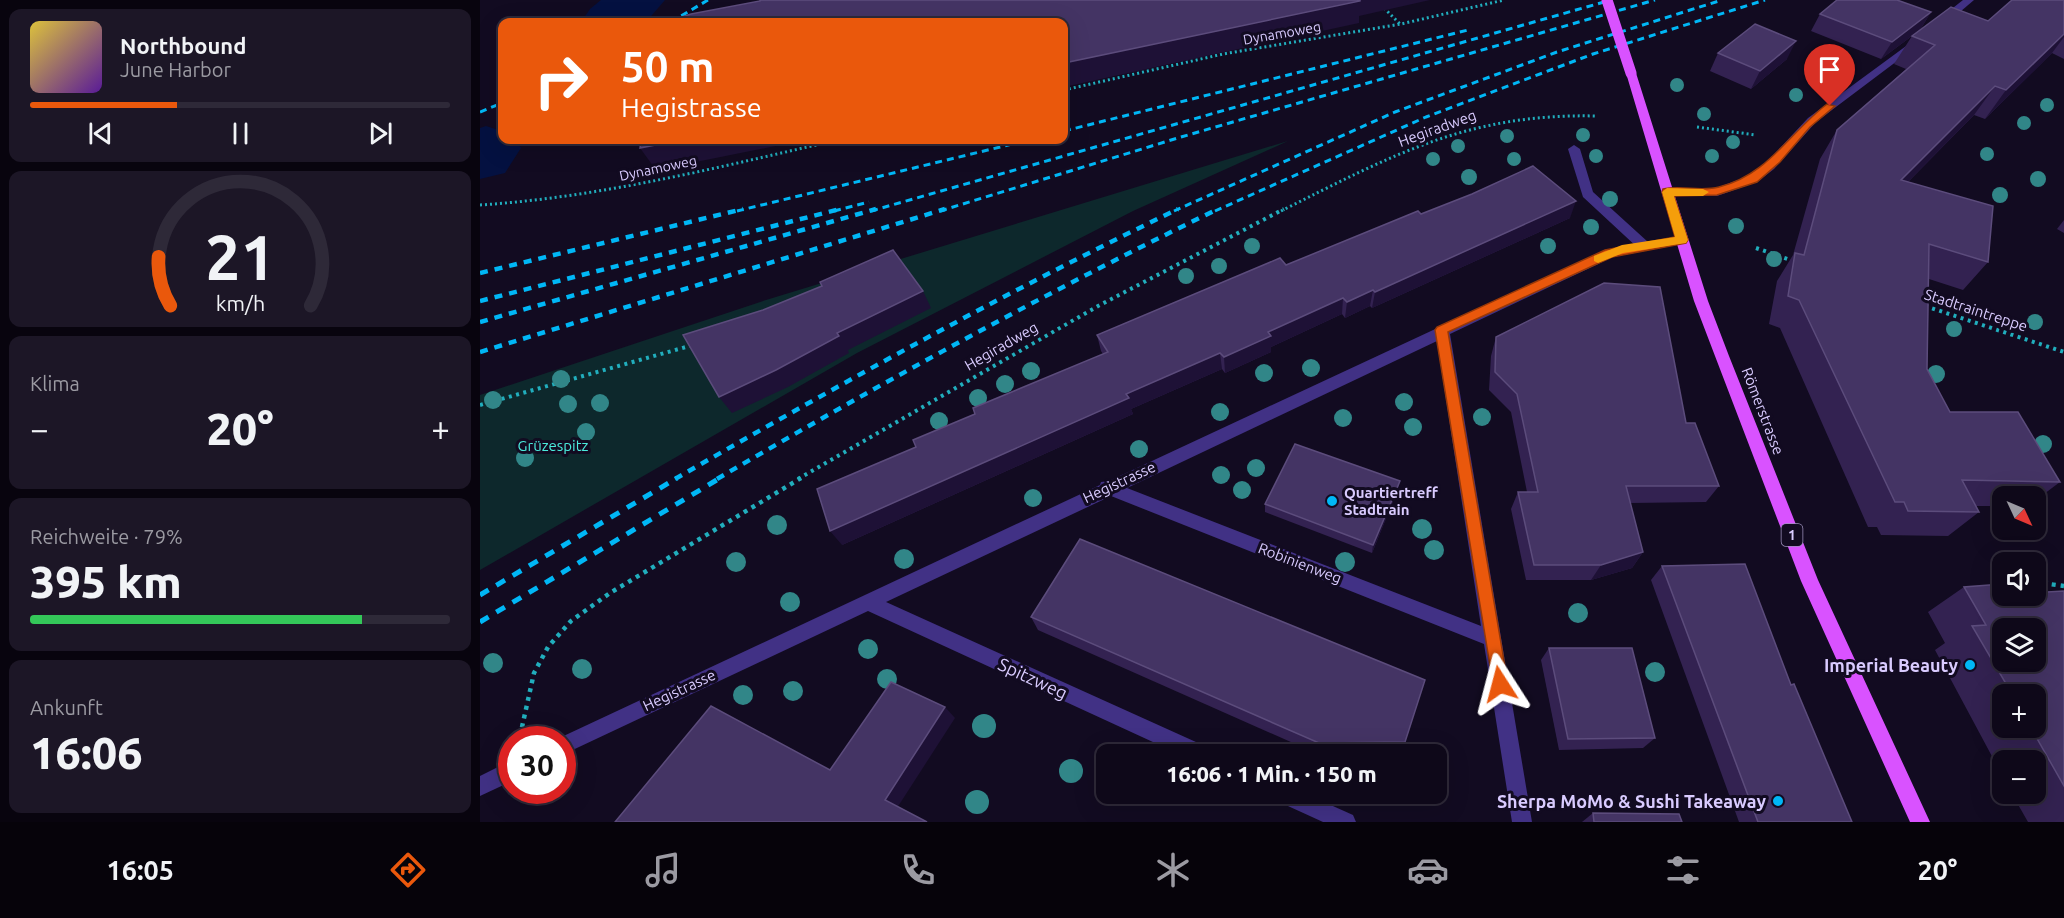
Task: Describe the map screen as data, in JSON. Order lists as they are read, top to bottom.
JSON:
{
  "streets": {
    "main road": ["Römerstrasse", "1"],
    "street": ["Hegistrasse", "Robinienweg", "Spitzweg"],
    "path": ["Dynamoweg", "Hegiradweg", "Stadtraintreppe"]
  },
  "crossings": [
    ["Römerstrasse", "Hegistrasse"],
    ["Hegistrasse", "Robinienweg"],
    ["Hegistrasse", "Spitzweg"]
  ],
  "parks": ["Grüzespitz"],
  "places": ["Quartiertreff Stadtrain", "Imperial Beauty", "Sherpa MoMo & Sushi Takeaway"],
  "north": "bottom right",
  "page": {
    "turn": ["50 m", "Hegistrasse"],
    "song": ["Northbound", "June Harbor"],
    "tile": [
      "Klima",
      ["Reichweite · 79%", "395 km"],
      ["Ankunft", "16:06"]
    ],
    "heat": ["−", "20°", "+"],
    "map_buttons": ["+", "−"],
    "limit": "30",
    "trip": "16:06 · 1 Min. · 150 m",
    "tabs": ["16:05", "20°"],
    "gauge": ["21", "km/h"]
  }
}
